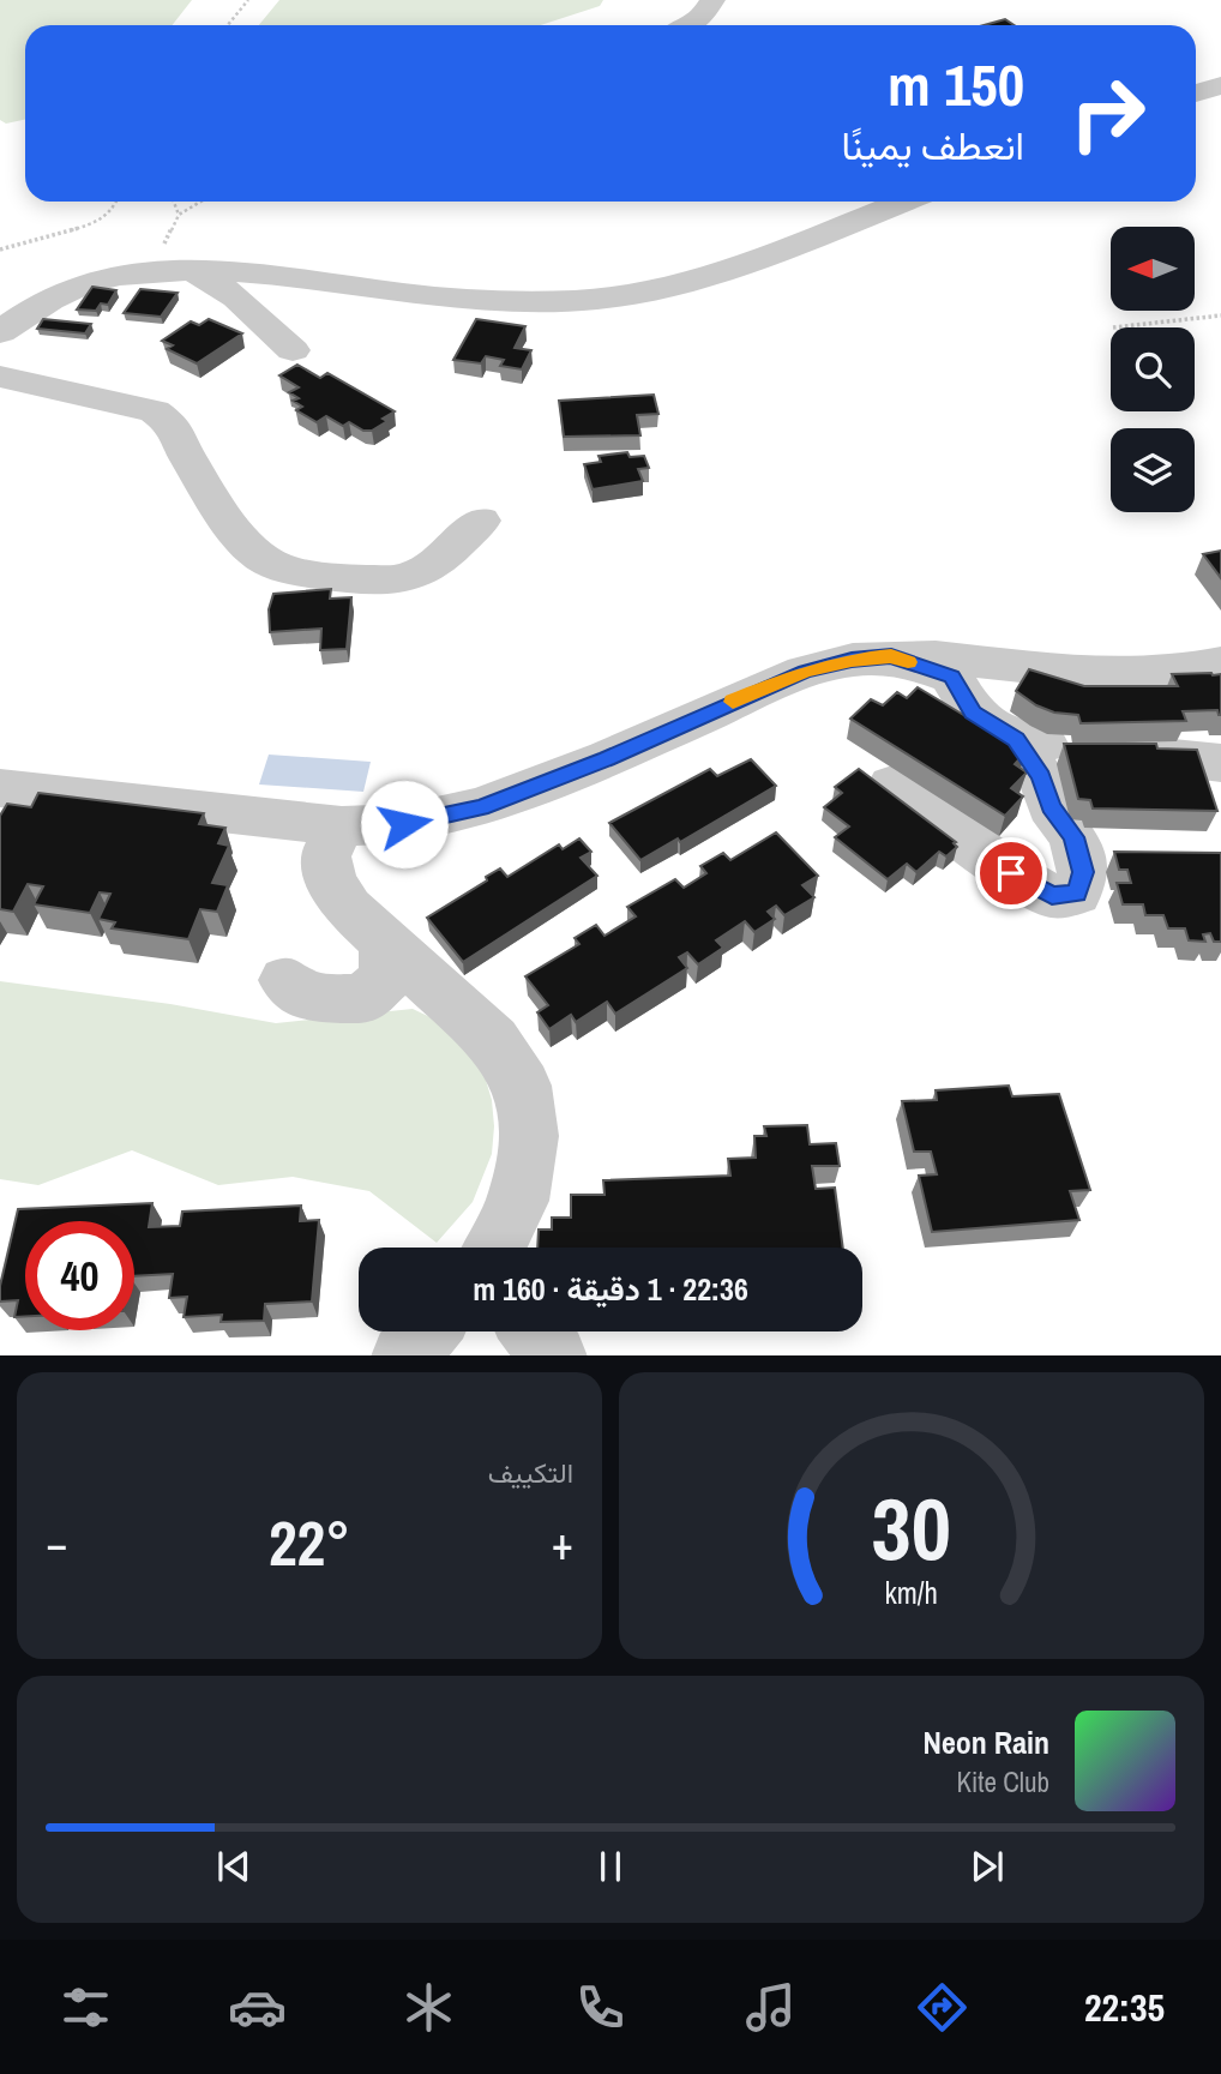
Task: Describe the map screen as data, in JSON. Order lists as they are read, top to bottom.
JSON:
{
  "north": "left",
  "page": {
    "turn": ["150 m", "انعطف يمينًا"],
    "limit": "40",
    "trip": "22:36 · 1 دقيقة · 160 m",
    "tile": "التكييف",
    "heat": ["−", "22°", "+"],
    "song": ["Neon Rain", "Kite Club"],
    "tabs": "22:35",
    "gauge": ["30", "km/h"]
  }
}
